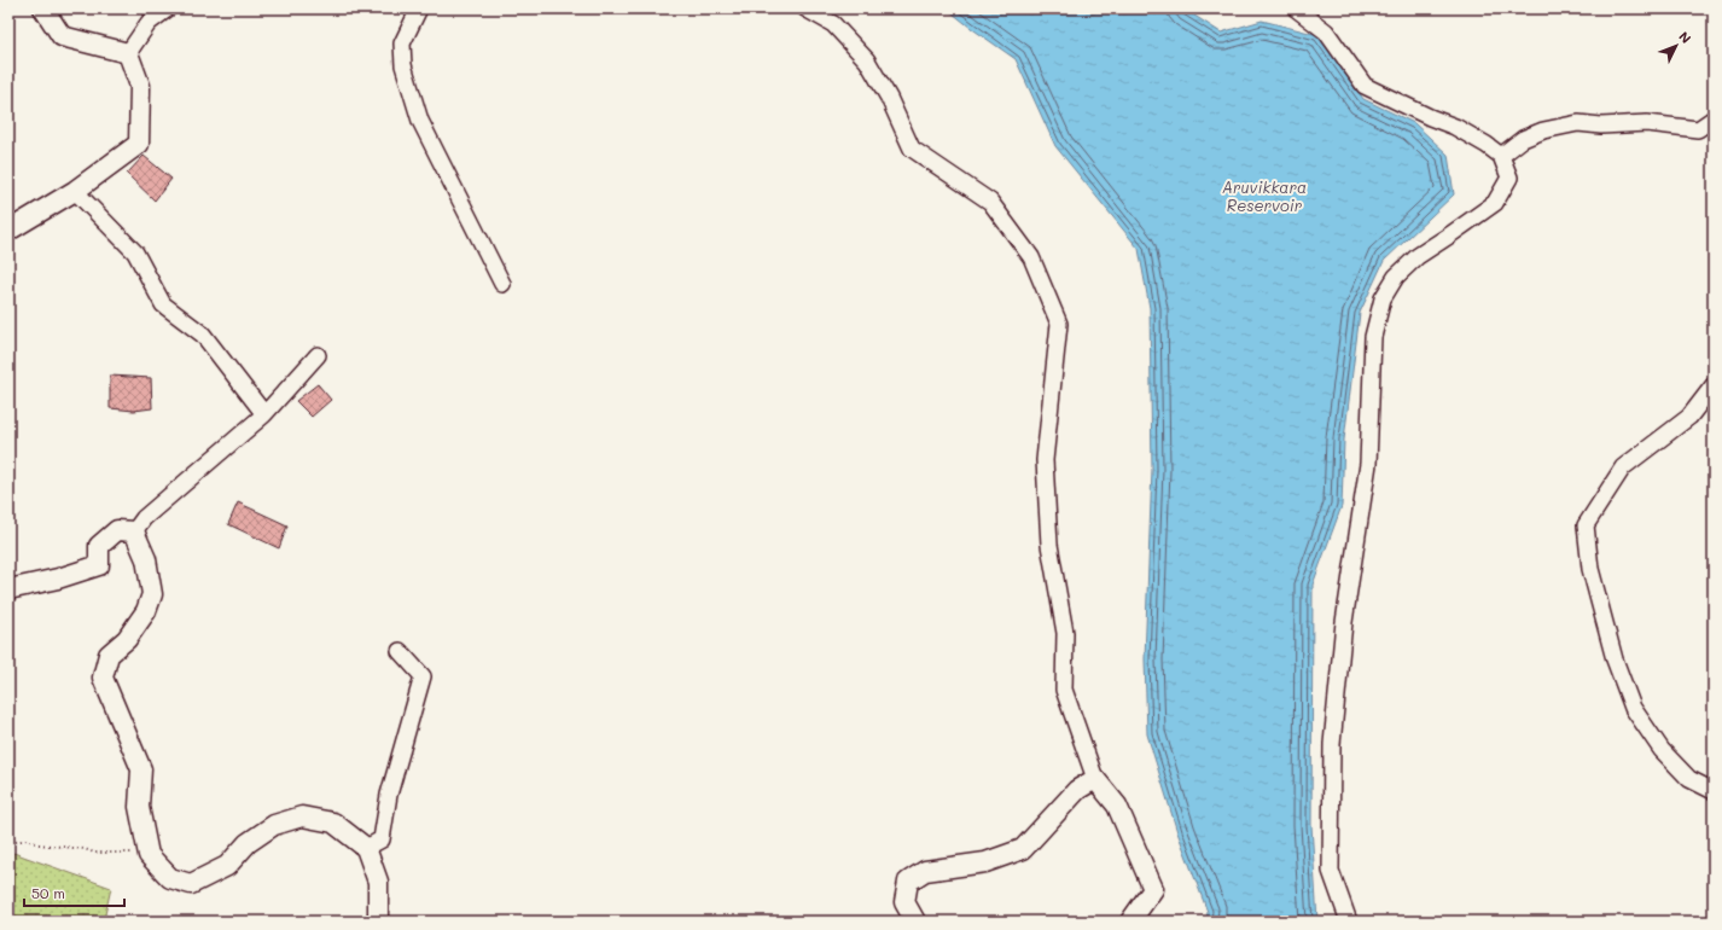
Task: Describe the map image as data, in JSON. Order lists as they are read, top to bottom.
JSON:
{
  "water": ["Aruvikkara Reservoir"],
  "scale_bar": "50 m",
  "north": "top right"
}
